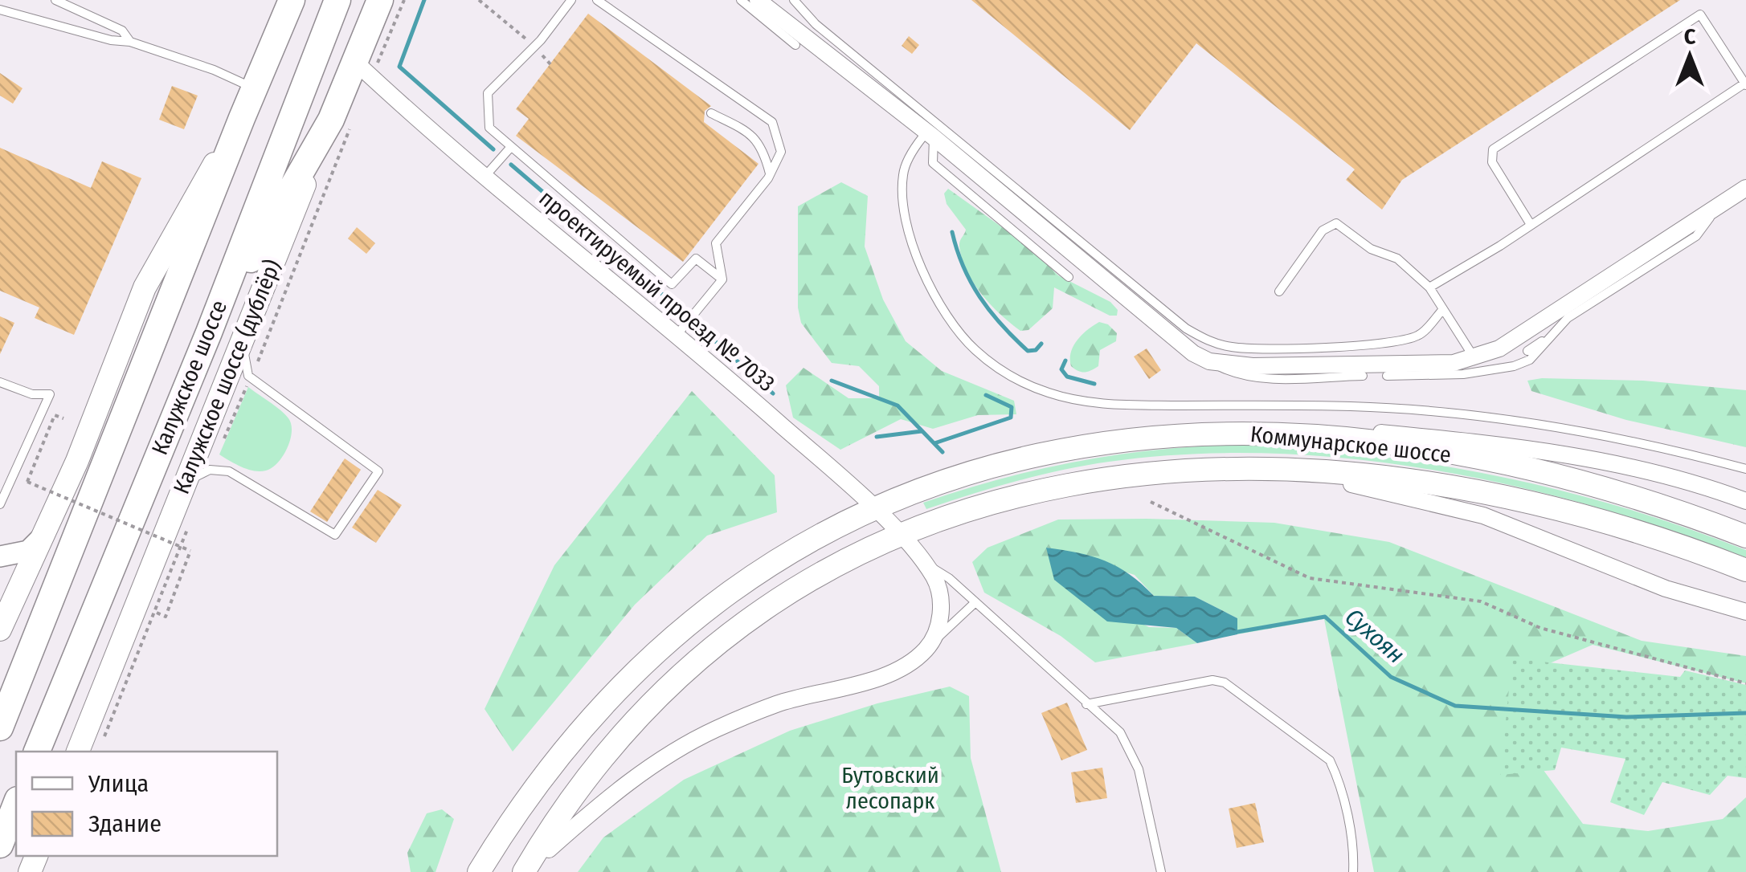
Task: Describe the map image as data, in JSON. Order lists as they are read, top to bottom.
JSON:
{
  "streets": {
    "highway": ["Калужское шоссе (дублёр)", "Калужское шоссе"],
    "main road": ["Коммунарское шоссе"],
    "street": ["проектируемый проезд № 7033"]
  },
  "crossings": [
    ["проектируемый проезд № 7033", "Калужское шоссе (дублёр)"],
    ["проектируемый проезд № 7033", "Коммунарское шоссе"]
  ],
  "water": ["Сухоян"],
  "parks": ["Бутовский лесопарк"],
  "legend": ["Улица", "Здание"],
  "north": "top"
}
